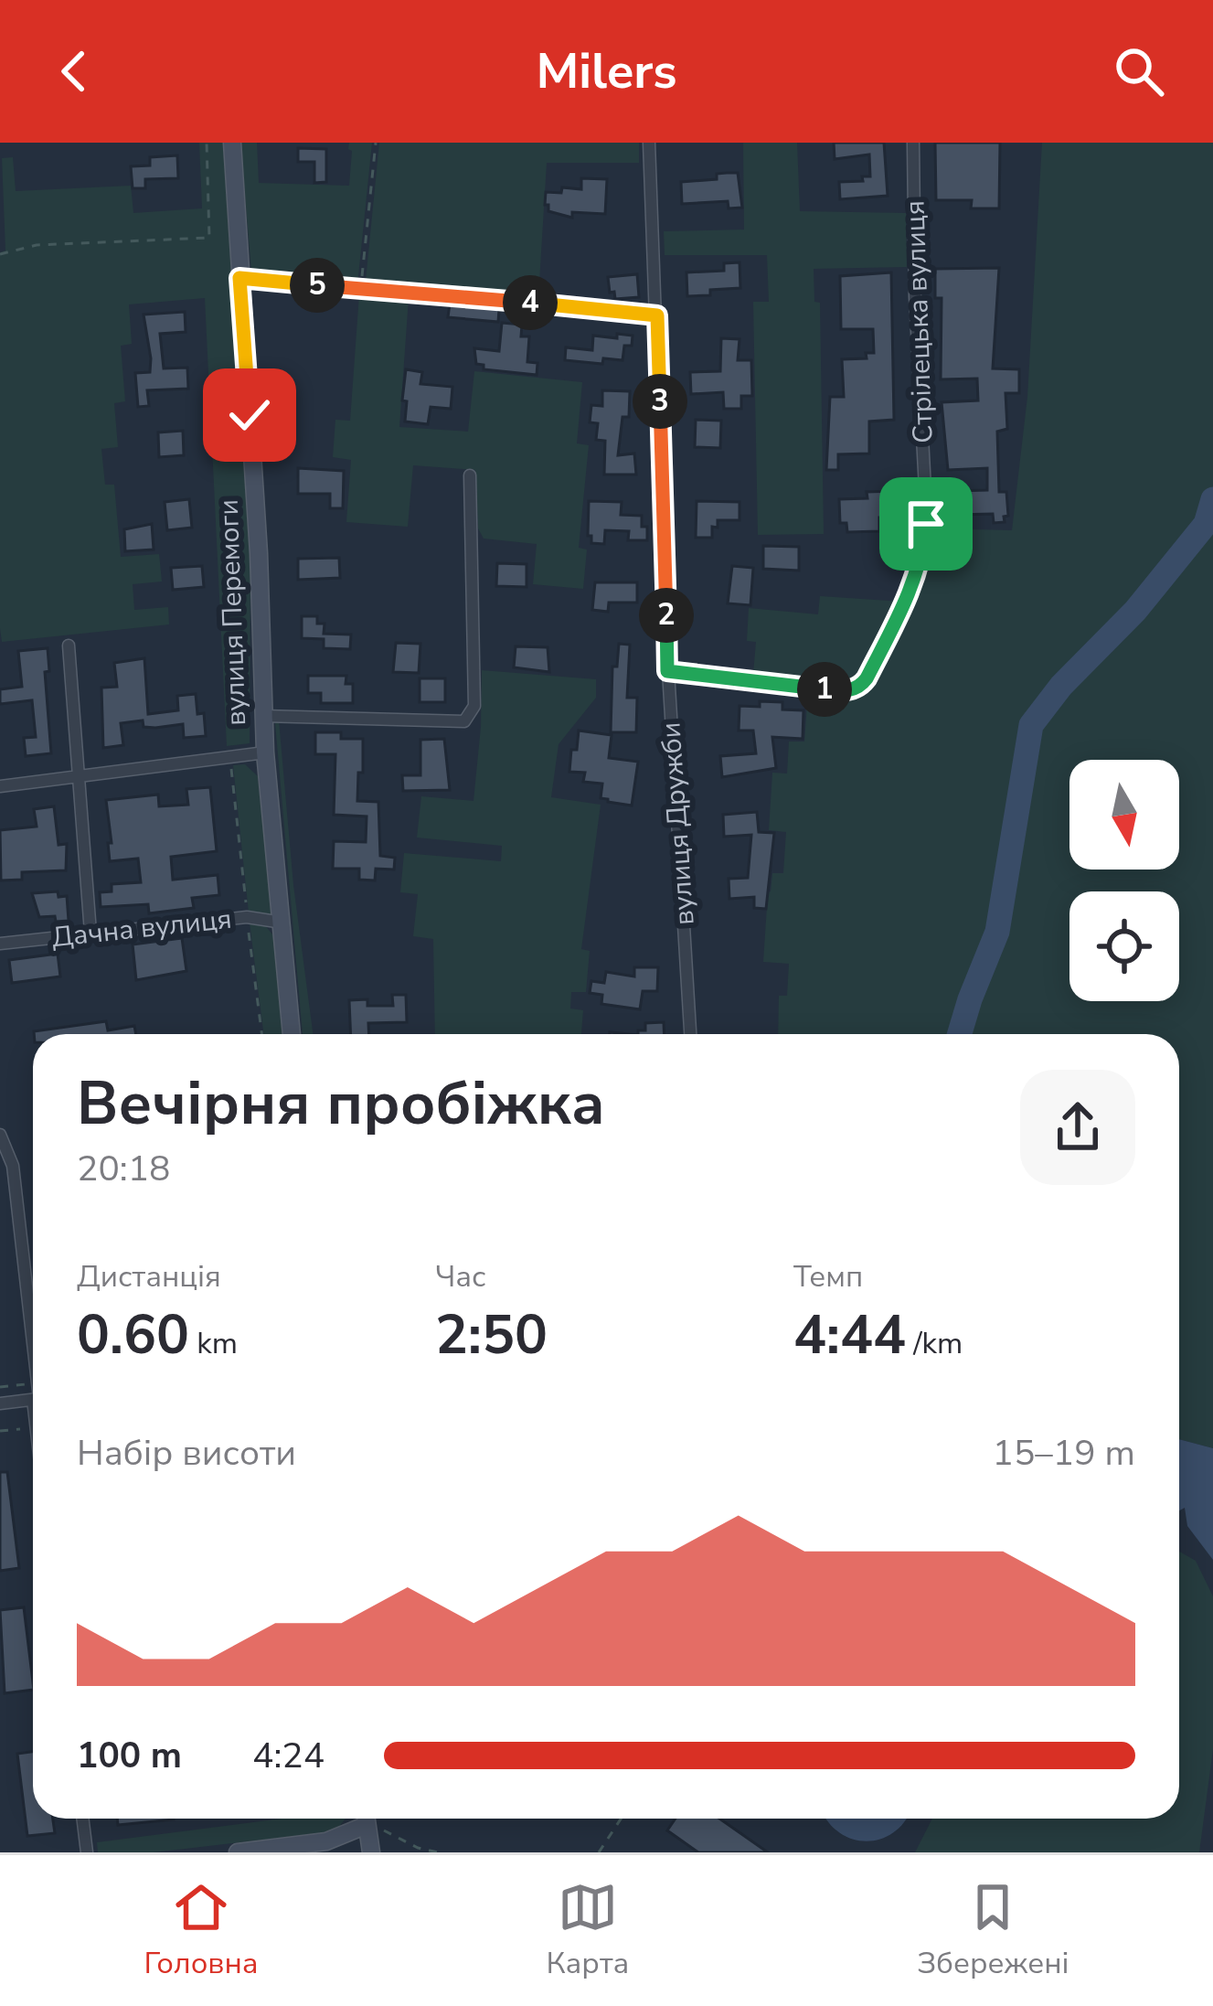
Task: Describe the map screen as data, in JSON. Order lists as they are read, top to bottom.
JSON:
{
  "streets": {
    "main road": ["вулиця Перемоги"],
    "street": ["Стрілецька вулиця", "вулиця Дружби", "Дачна вулиця"]
  },
  "crossings": [
    ["Стрілецька вулиця", "вулиця Дружби"],
    ["вулиця Перемоги", "Дачна вулиця"]
  ],
  "north": "bottom",
  "page": {
    "header": "Milers",
    "pins": [
      "5",
      "4",
      "3",
      "2",
      "1"
    ],
    "heading": ["Вечірня пробіжка", "20:18"],
    "stats": [
      ["Дистанція", "0.60 km"],
      ["Час", "2:50"],
      ["Темп", "4:44 /km"]
    ],
    "chart": ["Набір висоти", "15–19 m"],
    "list": [
      {
        "name": "100 m",
        "note": "4:24"
      }
    ],
    "tabs": ["Головна", "Карта", "Збережені"]
  }
}
